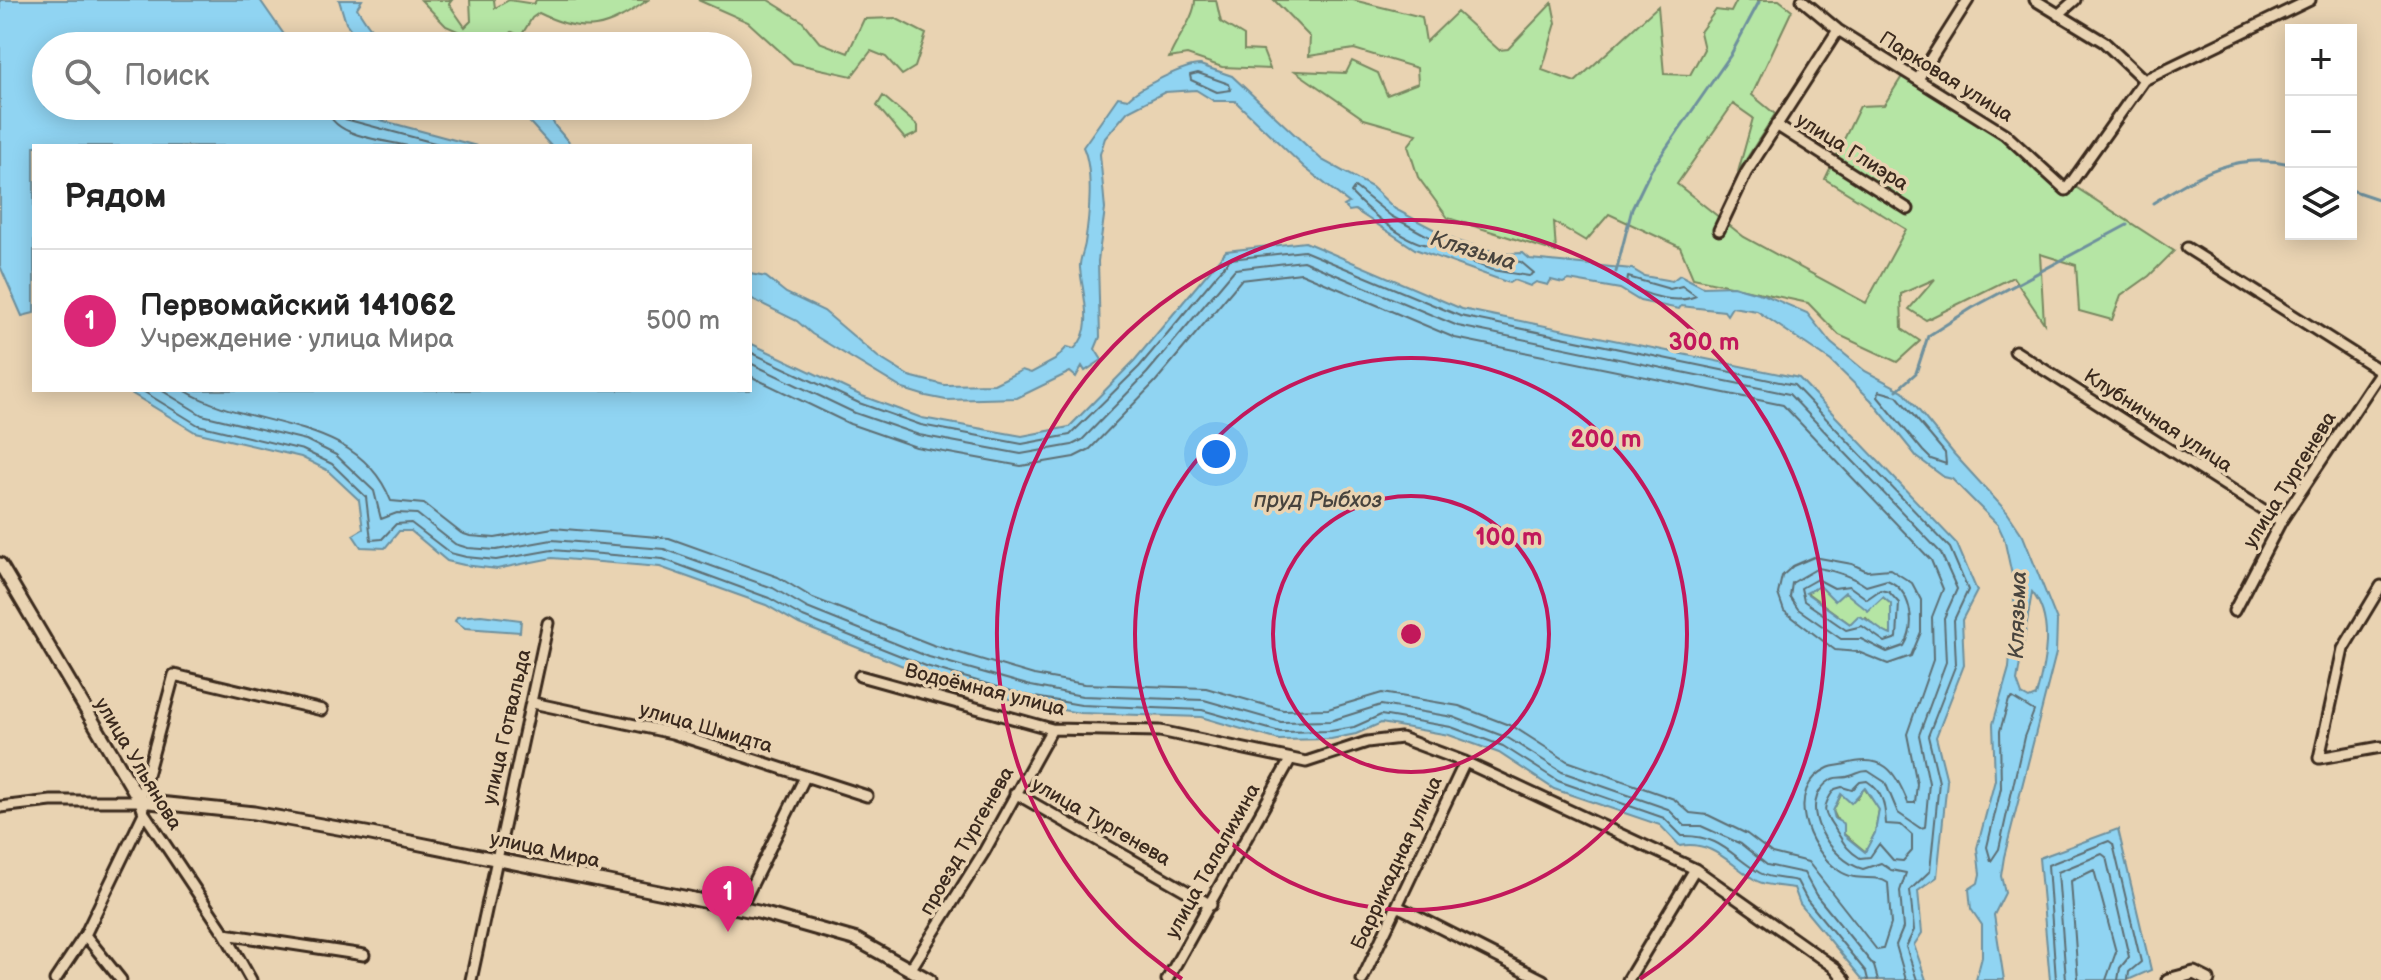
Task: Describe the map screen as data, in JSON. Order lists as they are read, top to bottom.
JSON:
{
  "streets": {
    "street": [
      "Парковая улица",
      "улица Глиэра",
      "Клубничная улица",
      "улица Тургенева",
      "Водоёмная улица",
      "улица Готвальда",
      "улица Шмидта",
      "улица Ульянова",
      "проезд Тургенева",
      "улица Мира",
      "улица Талалихина",
      "Баррикадная улица"
    ]
  },
  "crossings": [
    ["Парковая улица", "улица Глиэра"],
    ["Клубничная улица", "улица Тургенева"],
    ["улица Тургенева", "проезд Тургенева"],
    ["улица Тургенева", "улица Талалихина"],
    ["Водоёмная улица", "проезд Тургенева"],
    ["Водоёмная улица", "улица Талалихина"],
    ["улица Готвальда", "улица Шмидта"],
    ["улица Готвальда", "улица Мира"],
    ["улица Ульянова", "улица Мира"],
    ["проезд Тургенева", "улица Мира"]
  ],
  "water": ["Клязьма", "пруд Рыбхоз"],
  "page": {
    "map_buttons": ["+", "−"],
    "search": "Поиск",
    "heading": "Рядом",
    "list": [
      {
        "mark": "1",
        "name": "Первомайский 141062",
        "note": "Учреждение · улица Мира",
        "value": "500 m"
      }
    ],
    "pins": "1"
  },
  "rings": ["300 m", "200 m", "100 m"]
}
